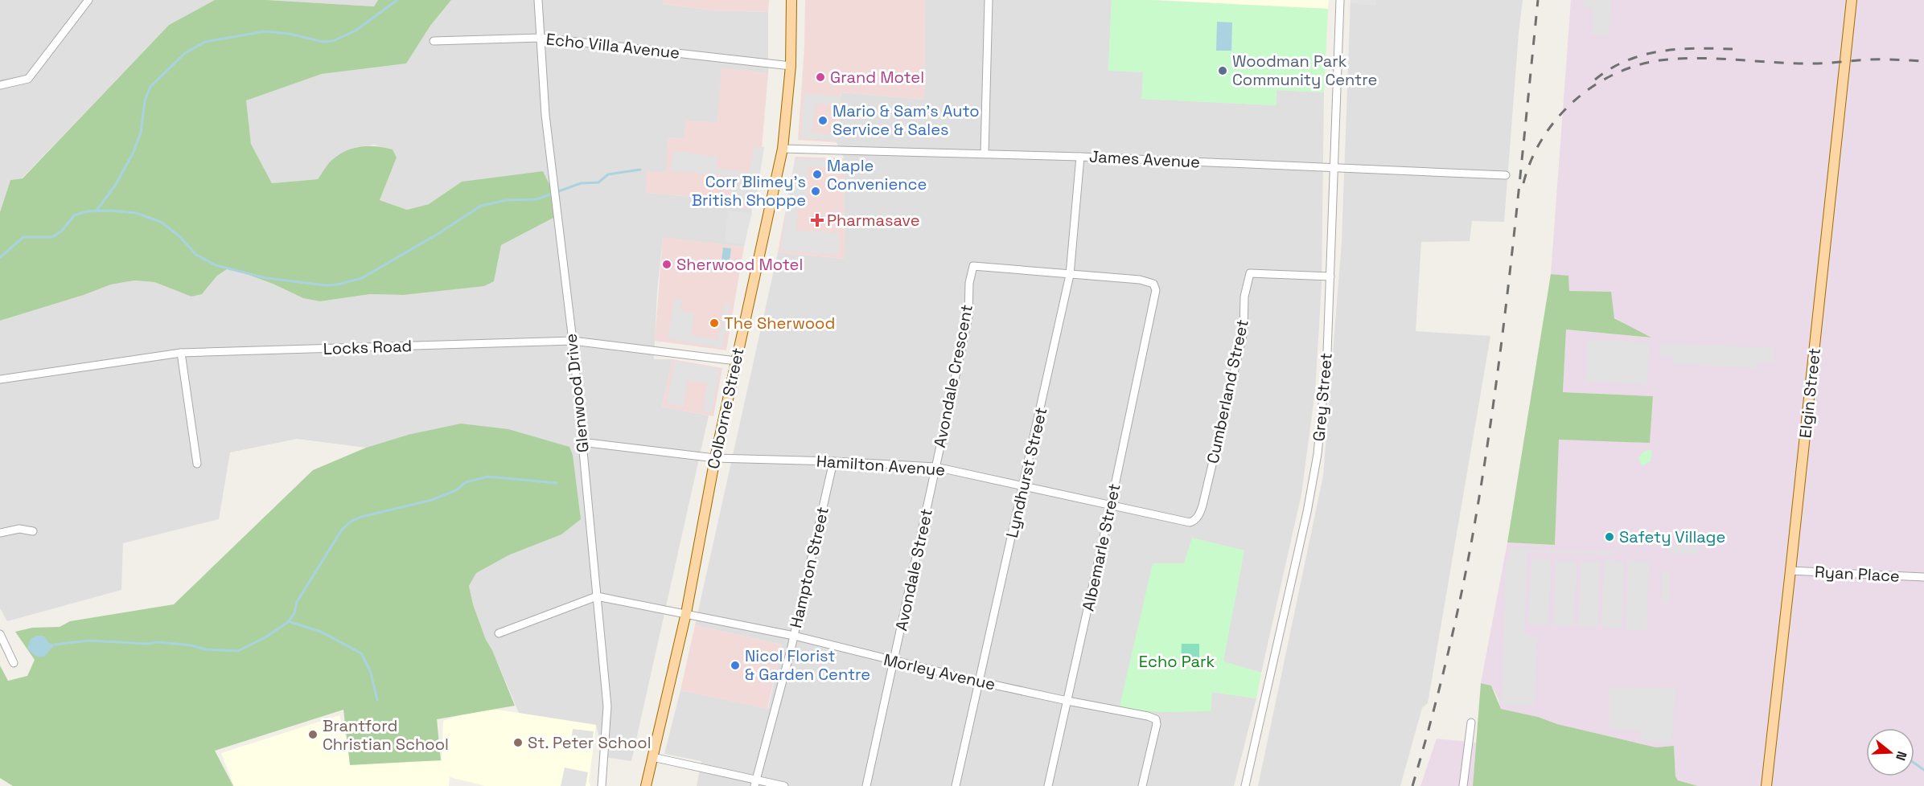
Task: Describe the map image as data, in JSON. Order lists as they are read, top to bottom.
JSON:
{
  "streets": {
    "main road": ["Elgin Street", "Colborne Street"],
    "street": [
      "Echo Villa Avenue",
      "James Avenue",
      "Locks Road",
      "Avondale Crescent",
      "Cumberland Street",
      "Glenwood Drive",
      "Grey Street",
      "Hamilton Avenue",
      "Lyndhurst Street",
      "Albemarle Street",
      "Hampton Street",
      "Avondale Street",
      "Ryan Place",
      "Morley Avenue"
    ]
  },
  "crossings": [
    ["Echo Villa Avenue", "Glenwood Drive"],
    ["Echo Villa Avenue", "Colborne Street"],
    ["James Avenue", "Grey Street"],
    ["James Avenue", "Colborne Street"],
    ["James Avenue", "Lyndhurst Street"],
    ["Locks Road", "Glenwood Drive"],
    ["Locks Road", "Colborne Street"],
    ["Avondale Crescent", "Hamilton Avenue"],
    ["Avondale Crescent", "Lyndhurst Street"],
    ["Avondale Crescent", "Albemarle Street"],
    ["Avondale Crescent", "Avondale Street"],
    ["Cumberland Street", "Grey Street"],
    ["Cumberland Street", "Hamilton Avenue"],
    ["Glenwood Drive", "Hamilton Avenue"],
    ["Glenwood Drive", "Morley Avenue"],
    ["Elgin Street", "Ryan Place"],
    ["Colborne Street", "Hamilton Avenue"],
    ["Colborne Street", "Morley Avenue"],
    ["Hamilton Avenue", "Lyndhurst Street"],
    ["Hamilton Avenue", "Albemarle Street"],
    ["Hamilton Avenue", "Hampton Street"],
    ["Hamilton Avenue", "Avondale Street"],
    ["Lyndhurst Street", "Albemarle Street"],
    ["Lyndhurst Street", "Morley Avenue"],
    ["Albemarle Street", "Morley Avenue"],
    ["Hampton Street", "Morley Avenue"],
    ["Avondale Street", "Morley Avenue"]
  ],
  "parks": ["Echo Park"],
  "places": {
    "other": [
      "Woodman Park Community Centre",
      "Grand Motel",
      "Mario & Sam's Auto Service & Sales",
      "Maple Convenience",
      "Corr Blimey's British Shoppe",
      "Sherwood Motel",
      "The Sherwood",
      "Safety Village",
      "Nicol Florist & Garden Centre",
      "Brantford Christian School",
      "St. Peter School"
    ],
    "health": ["Pharmasave"]
  },
  "north": "right"
}
